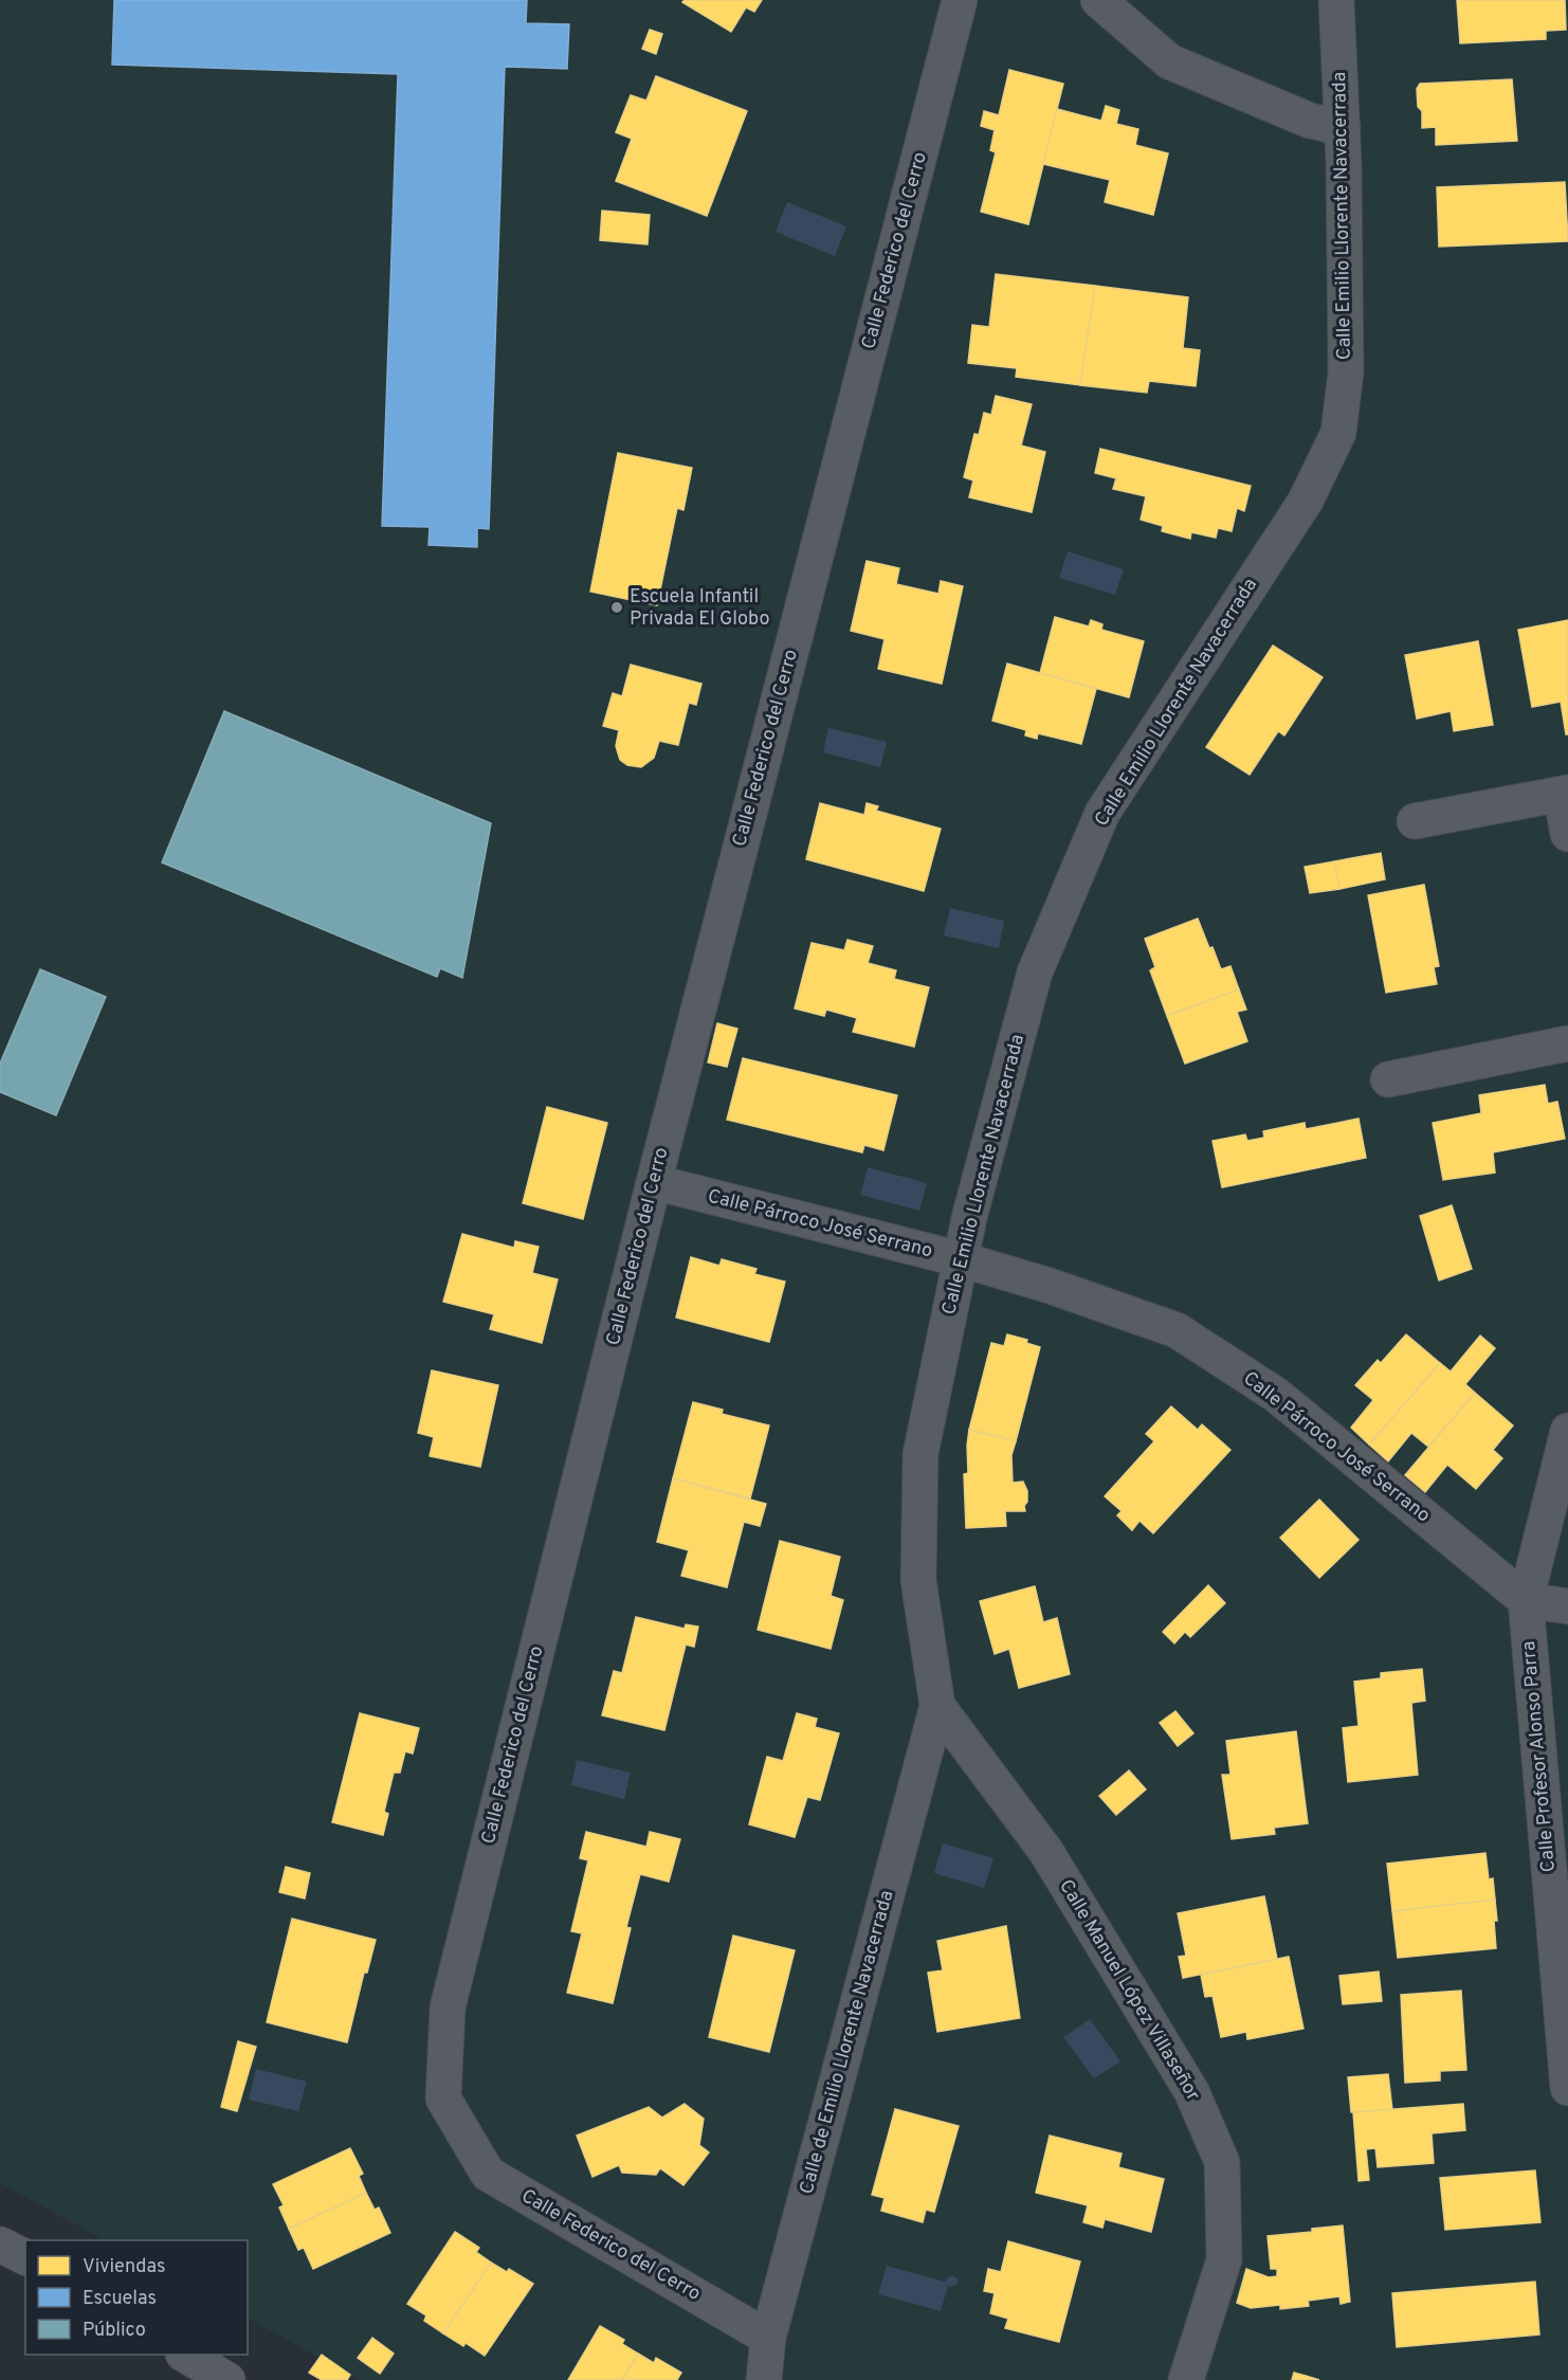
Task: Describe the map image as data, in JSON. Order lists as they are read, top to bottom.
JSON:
{
  "streets": {
    "street": [
      "Calle Emilio Llorente Navacerrada",
      "Calle Federico del Cerro",
      "Calle Párroco José Serrano",
      "Calle Profesor Alonso Parra",
      "Calle Manuel López Villaseñor",
      "Calle de Emilio Llorente Navacerrada"
    ]
  },
  "crossings": [
    ["Calle Emilio Llorente Navacerrada", "Calle Párroco José Serrano"],
    ["Calle Emilio Llorente Navacerrada", "Calle Manuel López Villaseñor"],
    ["Calle Emilio Llorente Navacerrada", "Calle de Emilio Llorente Navacerrada"],
    ["Calle Federico del Cerro", "Calle Párroco José Serrano"],
    ["Calle Federico del Cerro", "Calle de Emilio Llorente Navacerrada"],
    ["Calle Párroco José Serrano", "Calle Profesor Alonso Parra"],
    ["Calle Manuel López Villaseñor", "Calle de Emilio Llorente Navacerrada"]
  ],
  "places": ["Escuela Infantil Privada El Globo"],
  "legend": ["Viviendas", "Escuelas", "Público"]
}
